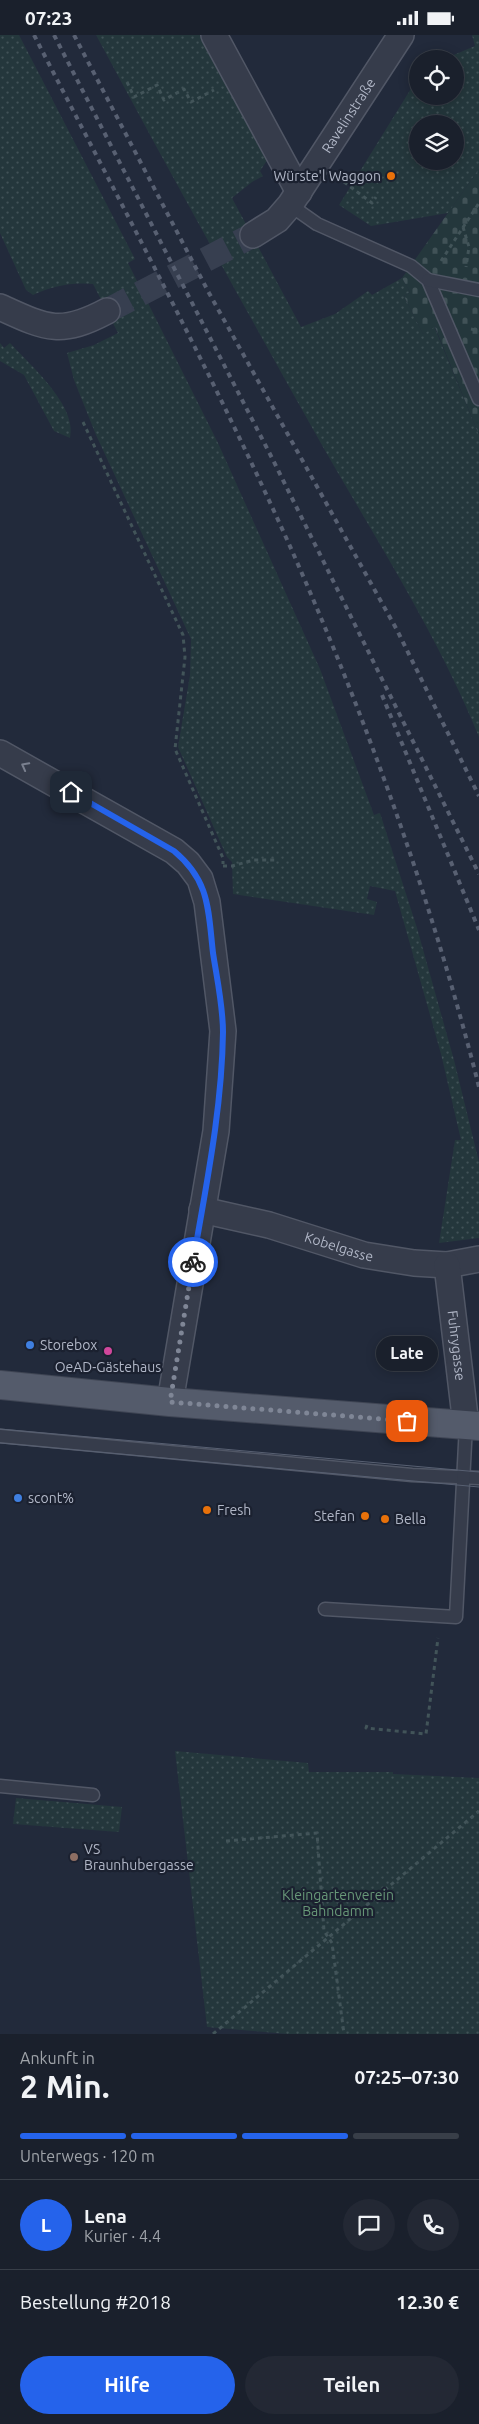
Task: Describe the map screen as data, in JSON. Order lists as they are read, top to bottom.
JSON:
{
  "streets": {
    "street": ["Ravelinstraße", "Kobelgasse", "Fuhrygasse"]
  },
  "crossings": [
    ["Kobelgasse", "Fuhrygasse"]
  ],
  "parks": ["Kleingartenverein Bahndamm"],
  "places": [
    "Würste'l Waggon",
    "Storebox",
    "OeAD-Gästehaus",
    "Late",
    "scont%",
    "Fresh",
    "Stefan",
    "Bella",
    "VS Braunhubergasse"
  ],
  "page": {
    "status": "07:23",
    "bubble": "Late",
    "heading": ["2 Min.", "Ankunft in", "07:25–07:30"],
    "panel": [
      "Lena",
      "Kurier · 4.4",
      "Bestellung #2018",
      "12.30 €"
    ],
    "bar": "Unterwegs · 120 m",
    "round": "L",
    "buttons": ["Hilfe", "Teilen"]
  }
}
